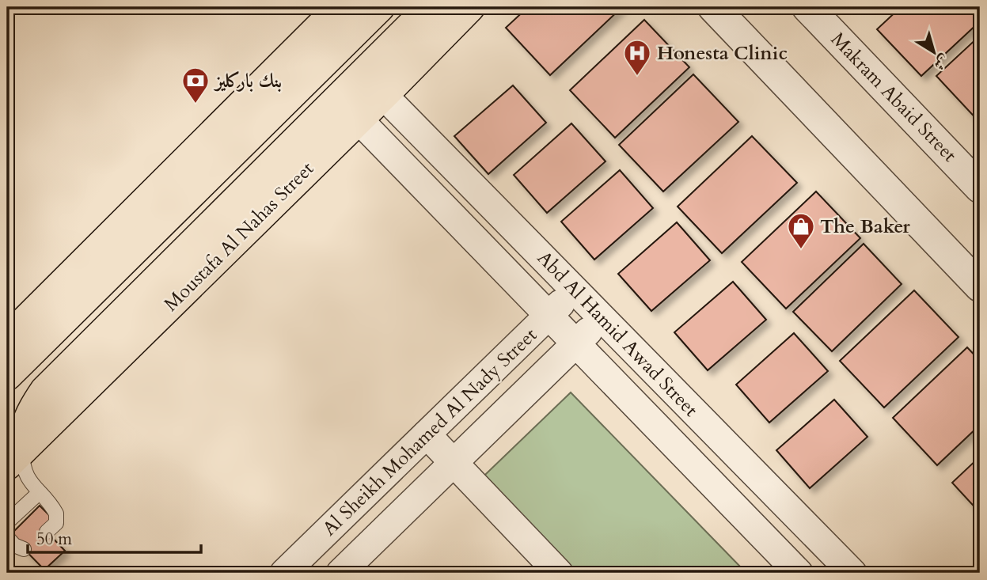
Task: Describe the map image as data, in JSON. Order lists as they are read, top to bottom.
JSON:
{
  "streets": {
    "main road": ["Moustafa Al Nahas Street"],
    "street": ["Makram Abaid Street", "Abd Al Hamid Awad Street", "Al Sheikh Mohamed Al Nady Street"]
  },
  "crossings": [
    ["Moustafa Al Nahas Street", "Abd Al Hamid Awad Street"],
    ["Abd Al Hamid Awad Street", "Al Sheikh Mohamed Al Nady Street"]
  ],
  "places": {
    "hospital": ["Honesta Clinic"],
    "bank": ["بنك باركليز"],
    "shop": ["The Baker"]
  },
  "scale_bar": "50 m",
  "north": "bottom right"
}
